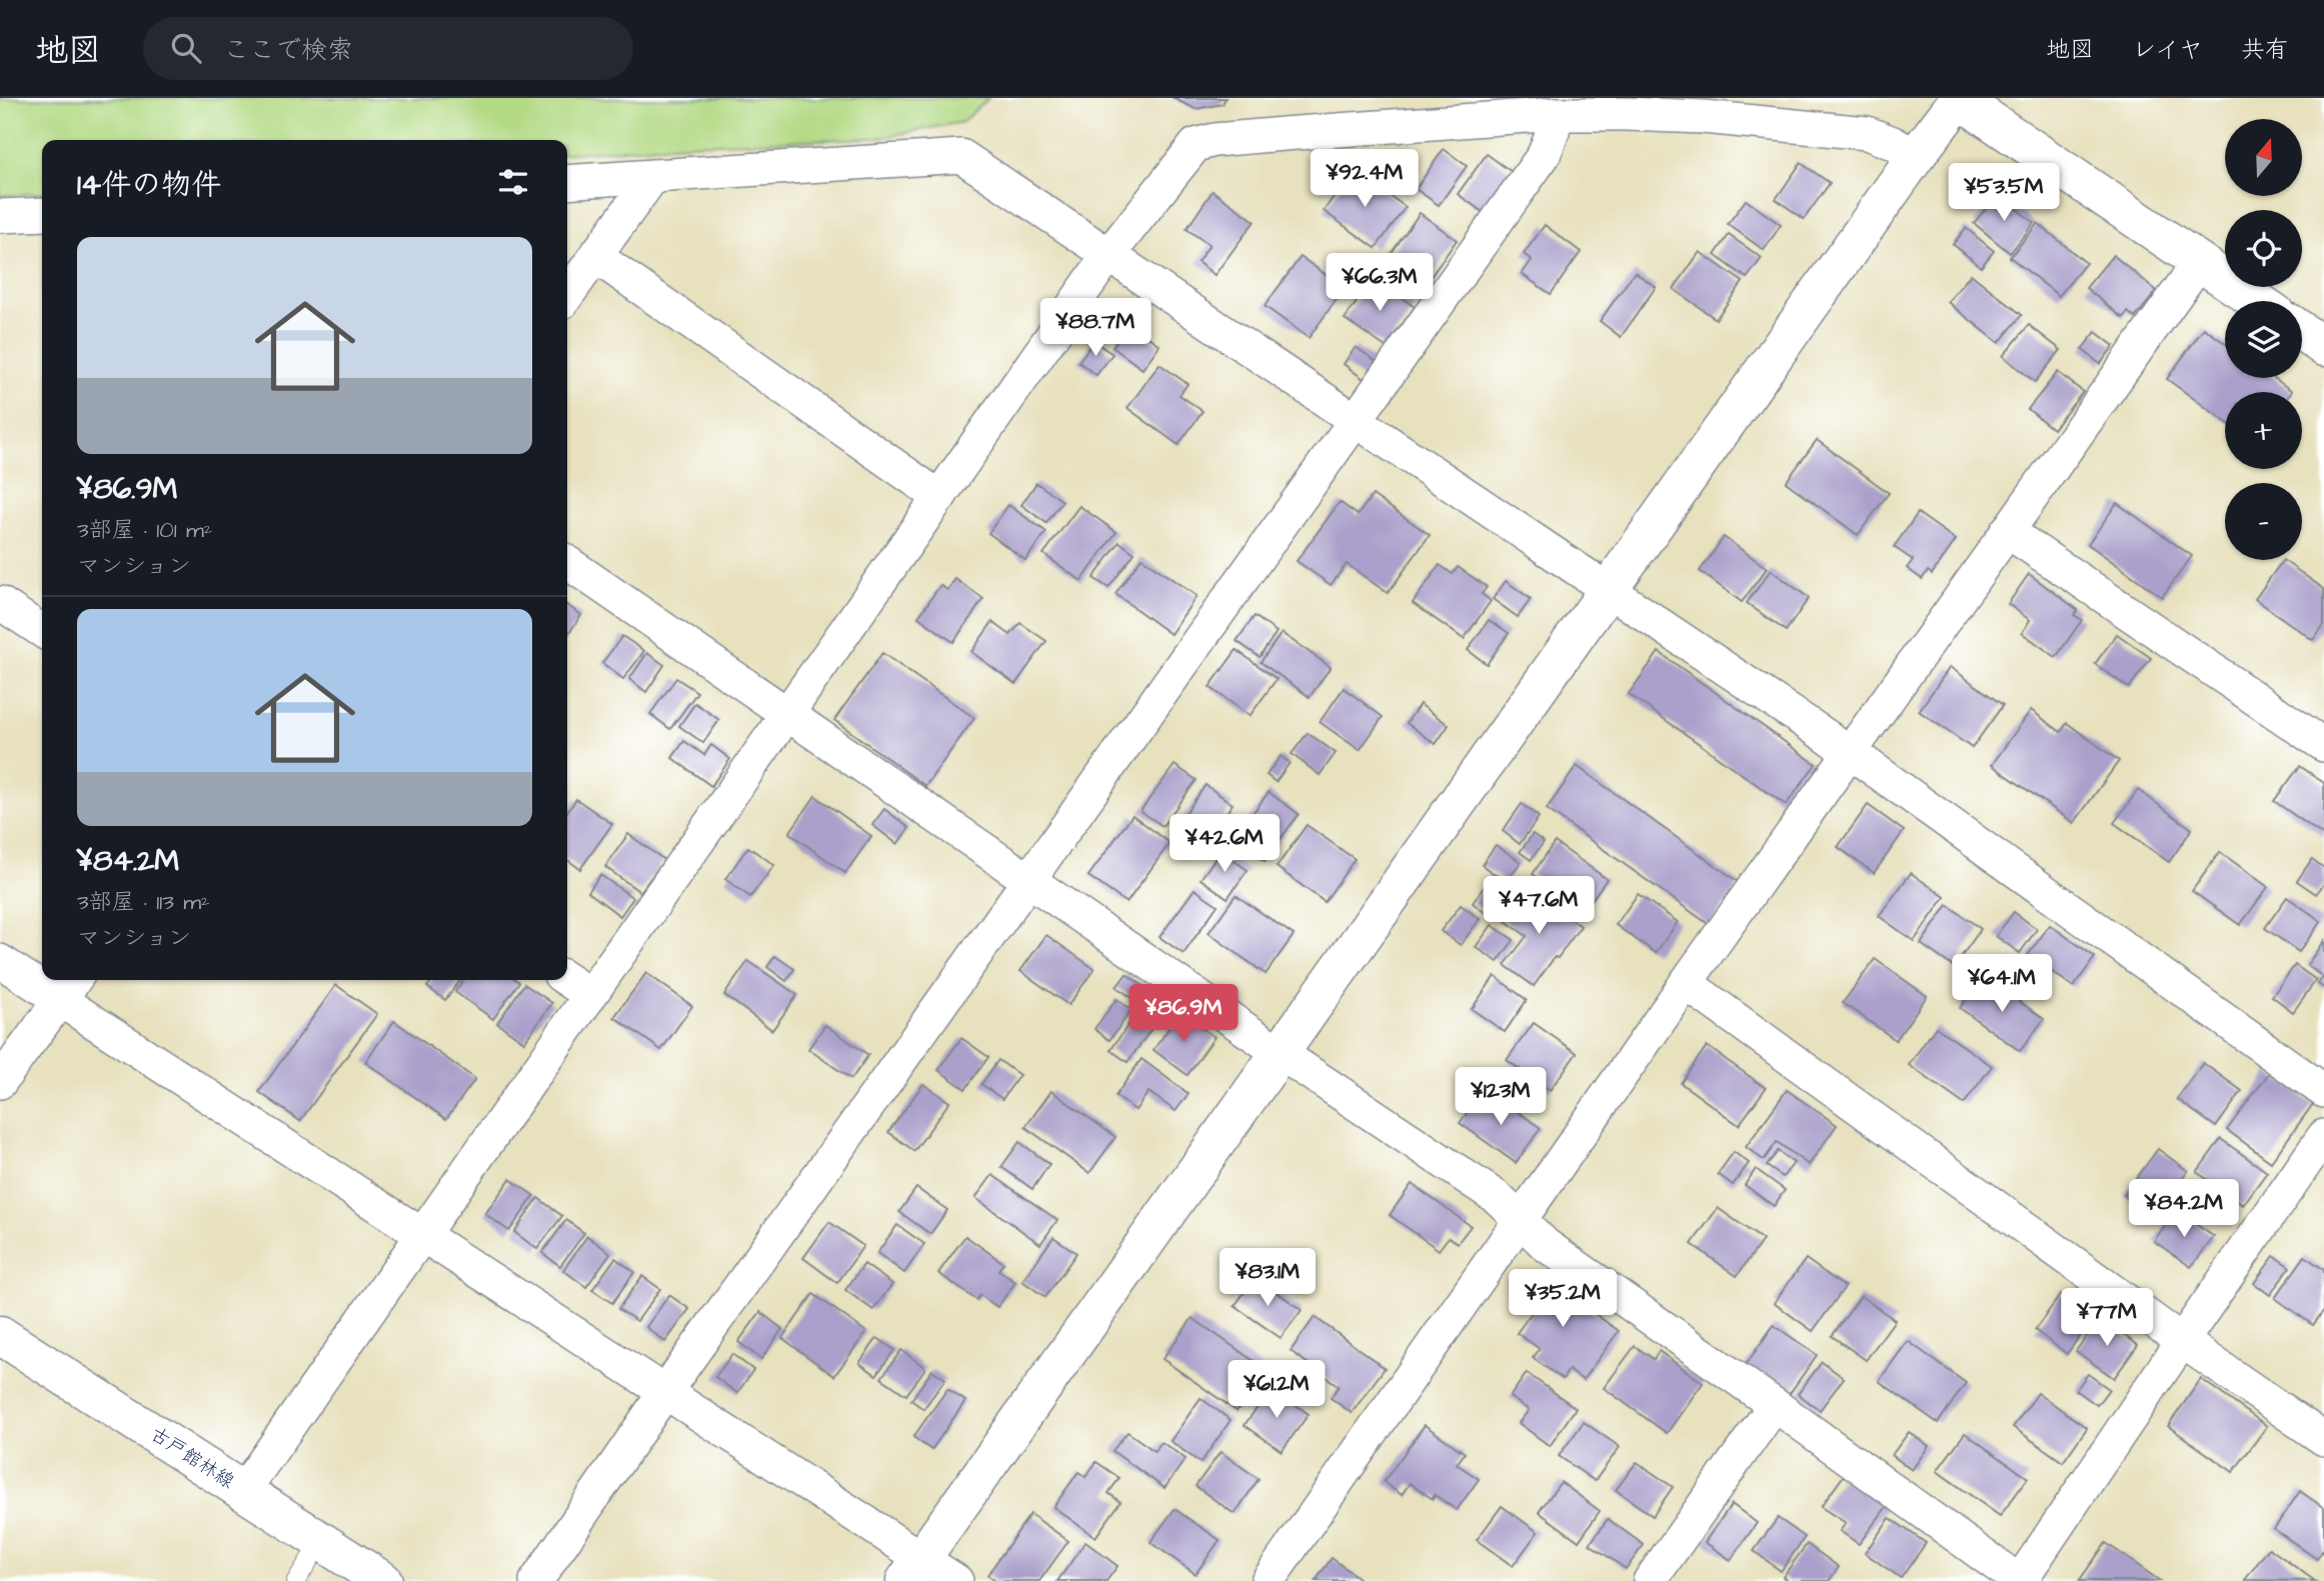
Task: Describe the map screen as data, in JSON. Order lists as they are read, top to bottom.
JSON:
{
  "streets": {
    "street": ["古戸館林線"]
  },
  "north": "top",
  "page": {
    "header": "地図",
    "search": "ここで検索",
    "nav": ["地図", "レイヤ", "共有"],
    "map_buttons": ["+", "−"],
    "heading": "14件の物件",
    "price": [
      "¥92.4M",
      "¥53.5M",
      "¥66.3M",
      "¥88.7M",
      "¥42.6M",
      "¥47.6M",
      "¥64.1M",
      "¥86.9M",
      "¥123M",
      "¥84.2M",
      "¥83.1M",
      "¥35.2M",
      "¥77M",
      "¥61.2M"
    ],
    "list": [
      {
        "name": "¥86.9M",
        "note": "3部屋 · 101 m² · マンション"
      },
      {
        "name": "¥84.2M",
        "note": "3部屋 · 113 m² · マンション"
      }
    ]
  }
}
